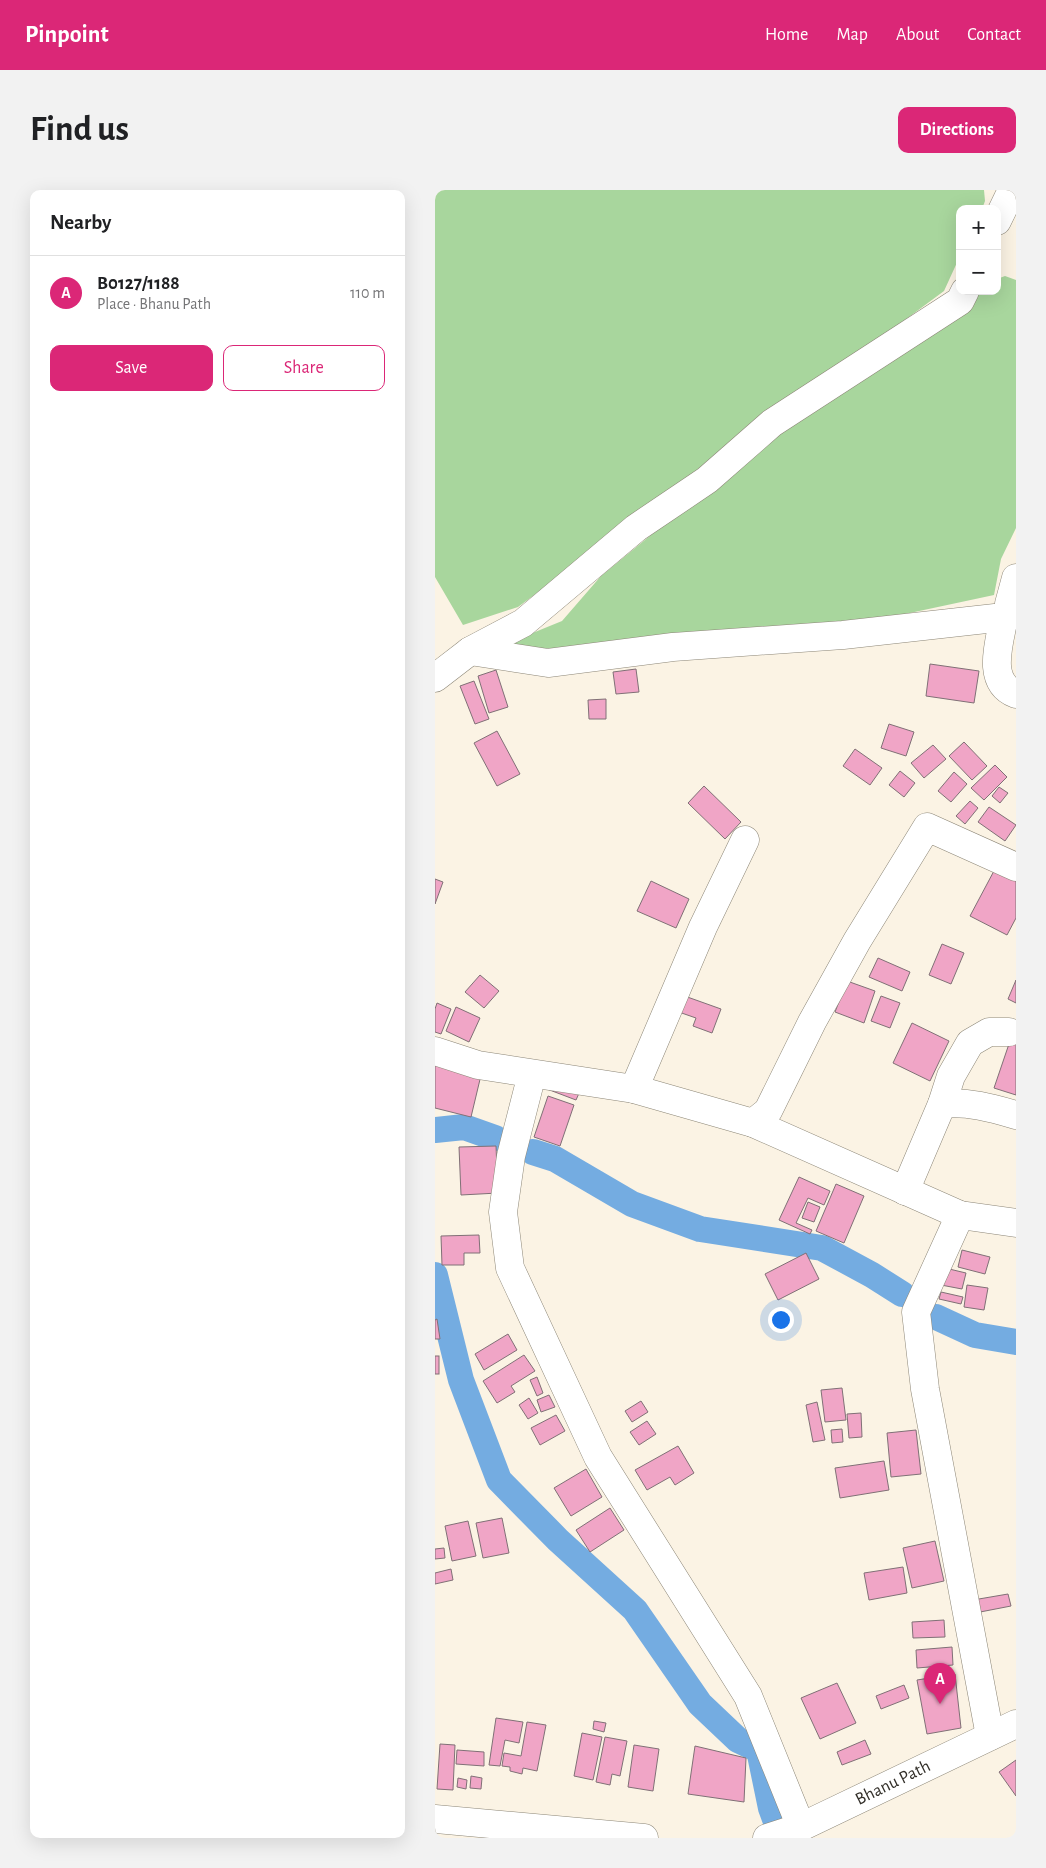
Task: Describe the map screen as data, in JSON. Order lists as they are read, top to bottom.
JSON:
{
  "streets": {
    "street": ["Bhanu Path"]
  },
  "page": {
    "header": "Pinpoint",
    "nav": [
      "Home",
      "Map",
      "About",
      "Contact"
    ],
    "buttons": [
      "Directions",
      ["Save", "Share"]
    ],
    "title": "Find us",
    "heading": "Nearby",
    "map_buttons": ["+", "−"],
    "list": [
      {
        "mark": "A",
        "name": "B0127/1188",
        "note": "Place · Bhanu Path",
        "value": "110 m"
      }
    ],
    "pins": "A"
  }
}
